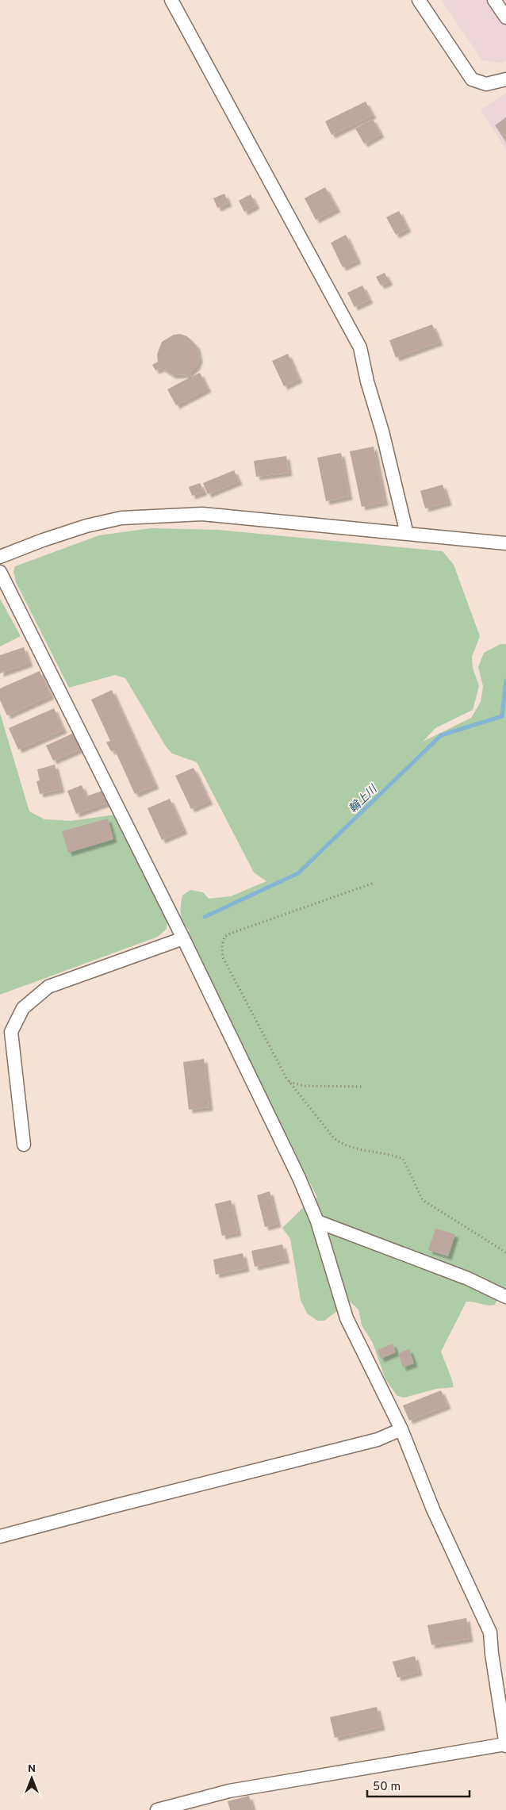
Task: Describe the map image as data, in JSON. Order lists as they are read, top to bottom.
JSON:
{
  "water": ["輪上川"],
  "scale_bar": "50 m",
  "north": "top"
}
